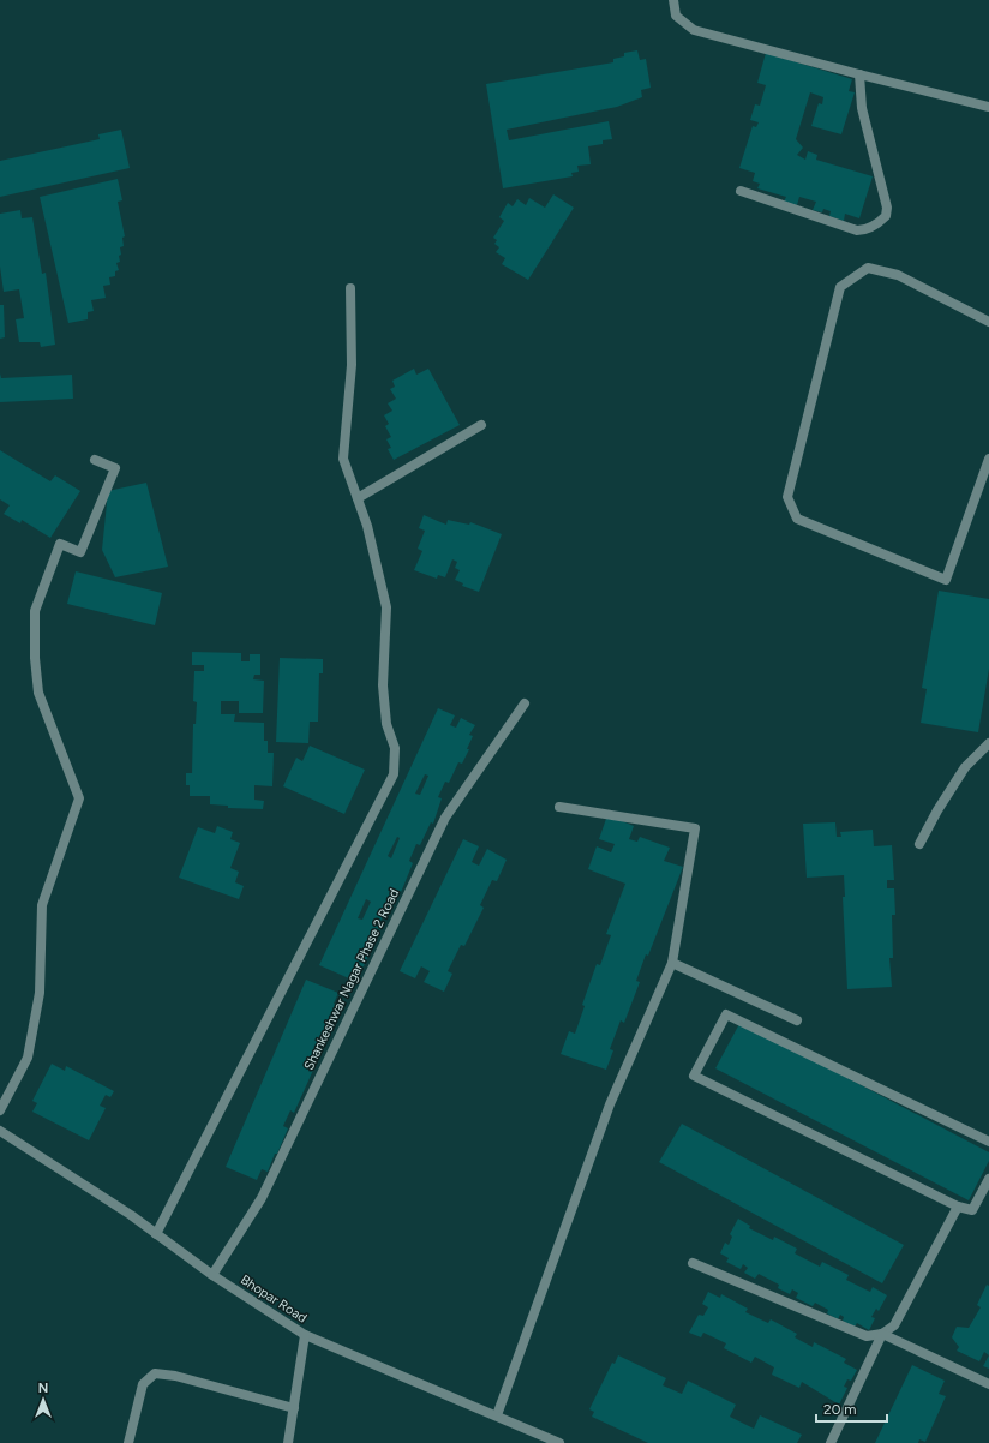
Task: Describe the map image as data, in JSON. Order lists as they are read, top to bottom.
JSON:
{
  "streets": {
    "street": ["Shankeshwar Nagar Phase 2 Road", "Bhopar Road"]
  },
  "crossings": [
    ["Shankeshwar Nagar Phase 2 Road", "Bhopar Road"]
  ],
  "scale_bar": "20 m",
  "north": "top"
}
